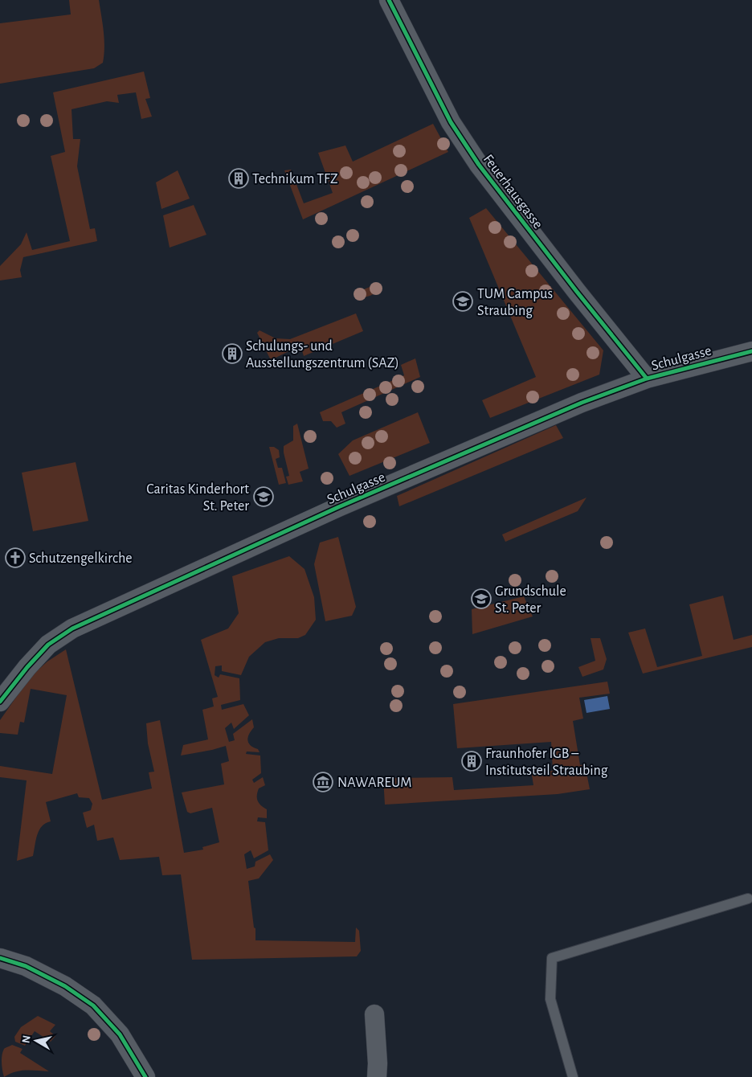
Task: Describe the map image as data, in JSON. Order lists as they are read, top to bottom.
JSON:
{
  "streets": {
    "street": ["Feuerhausgasse", "Schulgasse"]
  },
  "crossings": [
    ["Feuerhausgasse", "Schulgasse"]
  ],
  "places": {
    "building": ["Technikum TFZ", "Schulungs- und Ausstellungszentrum (SAZ)", "Fraunhofer IGB – Institutsteil Straubing"],
    "school or university": ["TUM Campus Straubing", "Caritas Kinderhort St. Peter", "Grundschule St. Peter"],
    "church": ["Schutzengelkirche"],
    "museum": ["NAWAREUM"]
  },
  "north": "left"
}
